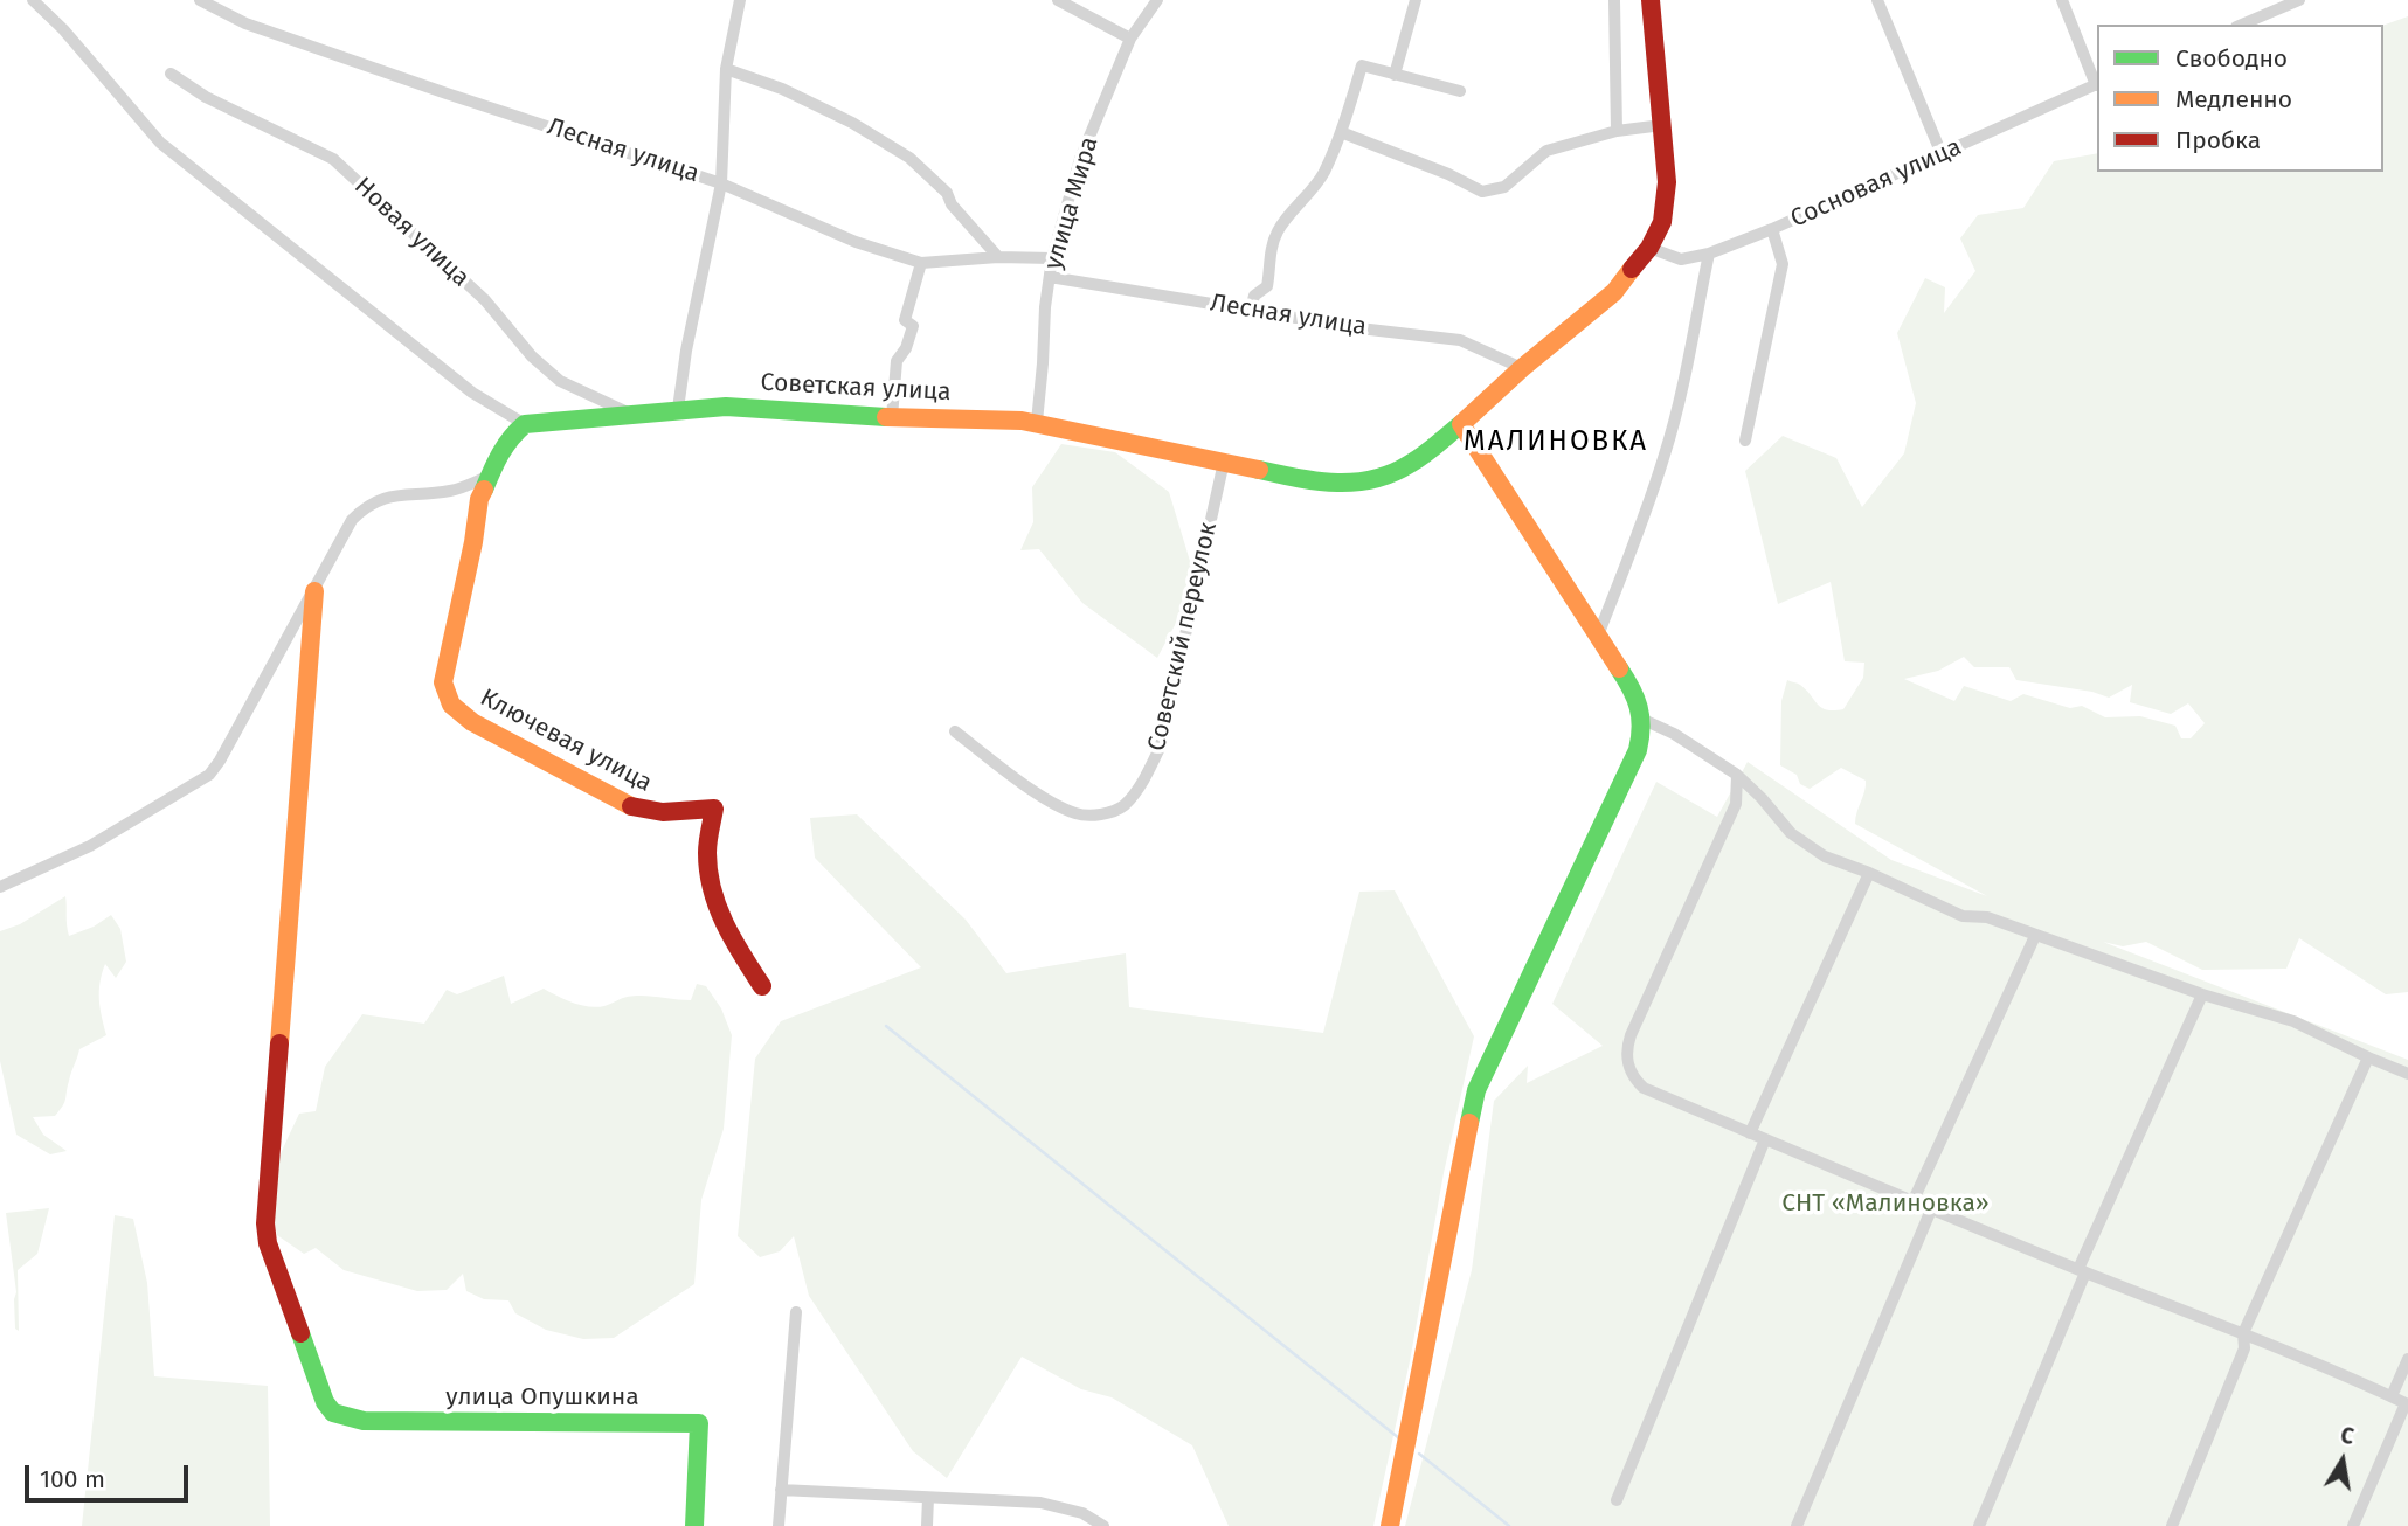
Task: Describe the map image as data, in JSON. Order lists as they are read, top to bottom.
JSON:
{
  "streets": {
    "street": [
      "Лесная улица",
      "Сосновая улица",
      "улица Мира",
      "Новая улица",
      "Советская улица",
      "Советский переулок",
      "Ключевая улица",
      "улица Опушкина"
    ]
  },
  "crossings": [
    ["Лесная улица", "улица Мира"],
    ["Лесная улица", "Советская улица"],
    ["Сосновая улица", "Советская улица"],
    ["улица Мира", "Советская улица"],
    ["Новая улица", "Советская улица"],
    ["Советская улица", "Советский переулок"]
  ],
  "districts": ["МАЛИНОВКА"],
  "parks": ["СНТ «Малиновка»"],
  "legend": ["Свободно", "Медленно", "Пробка"],
  "scale_bar": "100 m",
  "north": "top"
}
